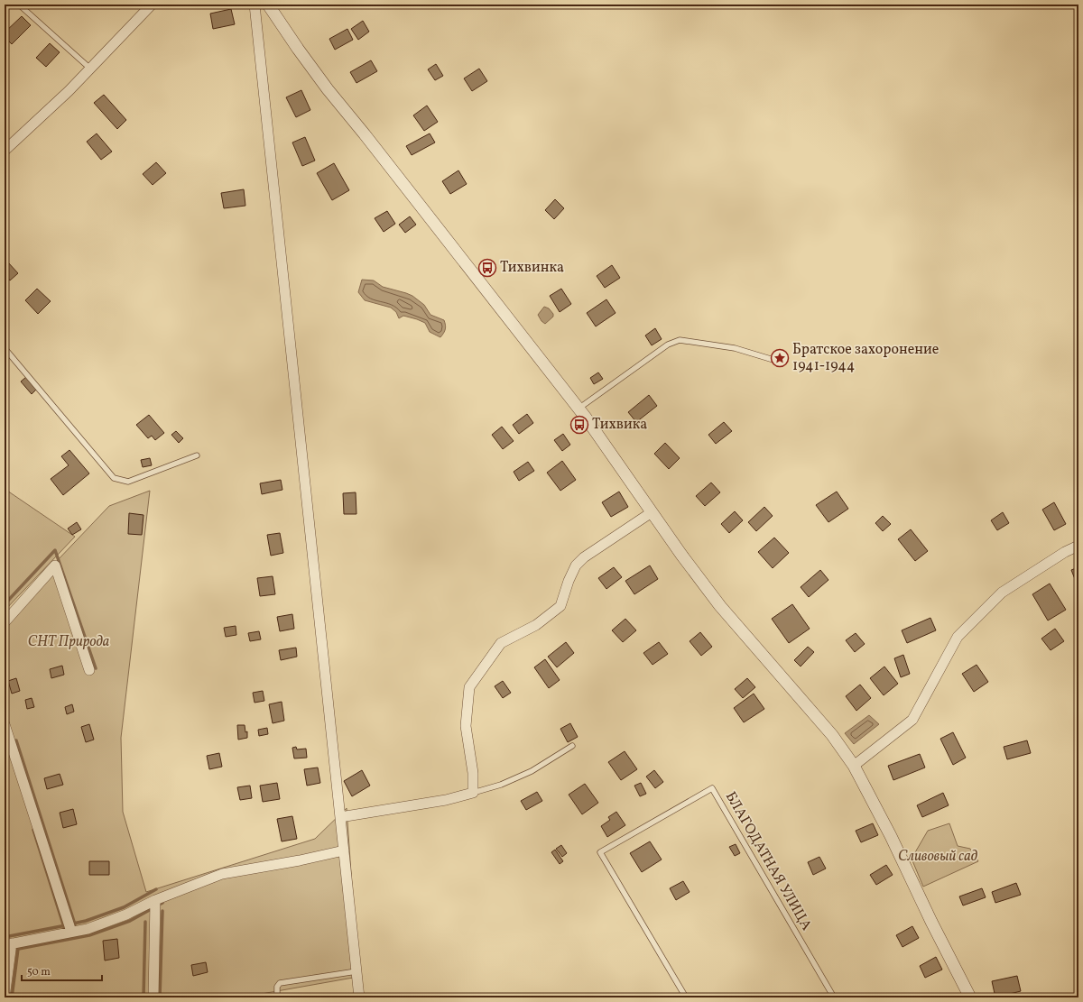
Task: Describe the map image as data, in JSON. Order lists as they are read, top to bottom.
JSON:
{
  "streets": {
    "lane": ["БЛАГОДАТНАЯ УЛИЦА"]
  },
  "parks": ["СНТ Природа", "Сливовый сад"],
  "places": {
    "bus stop": ["Тихвинка", "Тихвика"],
    "place": ["Братское захоронение 1941-1944"]
  },
  "scale_bar": "50 m"
}
